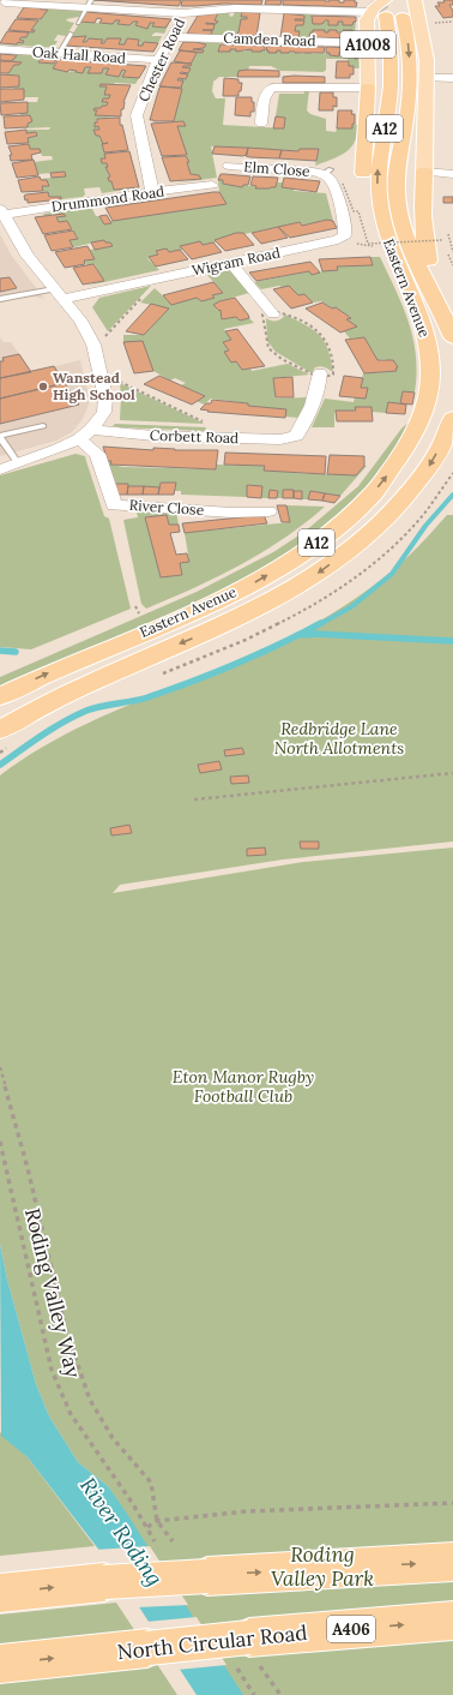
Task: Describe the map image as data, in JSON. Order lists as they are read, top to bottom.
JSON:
{
  "streets": {
    "highway": [
      "A12",
      "Eastern Avenue",
      "A406",
      "North Circular Road"
    ],
    "main road": ["A1008"],
    "street": [
      "Camden Road",
      "Oak Hall Road",
      "Chester Road",
      "Elm Close",
      "Drummond Road",
      "Wigram Road",
      "Corbett Road",
      "River Close"
    ],
    "path": ["Roding Valley Way"]
  },
  "crossings": [
    ["Camden Road", "A1008"],
    ["Camden Road", "Chester Road"],
    ["A1008", "A12"],
    ["A1008", "Eastern Avenue"],
    ["Oak Hall Road", "Chester Road"],
    ["Chester Road", "Drummond Road"],
    ["A12", "Eastern Avenue"],
    ["Elm Close", "Wigram Road"],
    ["Corbett Road", "River Close"]
  ],
  "water": ["River Roding"],
  "parks": ["Redbridge Lane North Allotments", "Eton Manor Rugby Football Club", "Roding Valley Park"],
  "places": ["Wanstead High School"]
}
